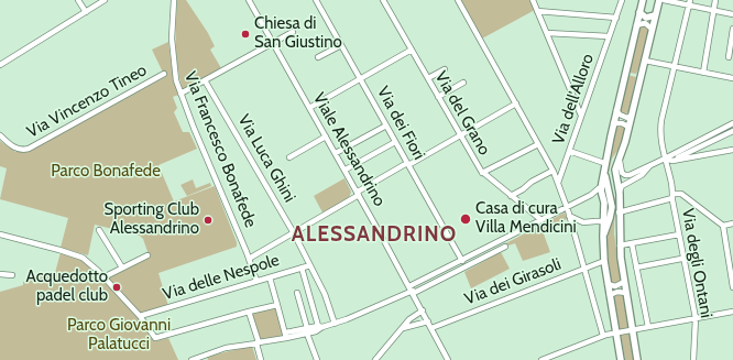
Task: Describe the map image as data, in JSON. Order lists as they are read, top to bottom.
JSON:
{
  "streets": {
    "street": [
      "Via dell'Alloro",
      "Via Vincenzo Tineo",
      "Via del Grano",
      "Via dei Fiori",
      "Via Francesco Bonafede",
      "Viale Alessandrino",
      "Via Luca Ghini",
      "Via degli Ontani",
      "Via delle Nespole",
      "Via dei Girasoli"
    ]
  },
  "crossings": [
    ["Via Francesco Bonafede", "Via delle Nespole"],
    ["Viale Alessandrino", "Via dei Girasoli"],
    ["Via Luca Ghini", "Via delle Nespole"]
  ],
  "districts": ["ALESSANDRINO"],
  "parks": ["Parco Bonafede", "Parco Giovanni Palatucci"],
  "places": [
    "Chiesa di San Giustino",
    "Casa di cura Villa Mendicini",
    "Sporting Club Alessandrino",
    "Acquedotto padel club"
  ]
}
